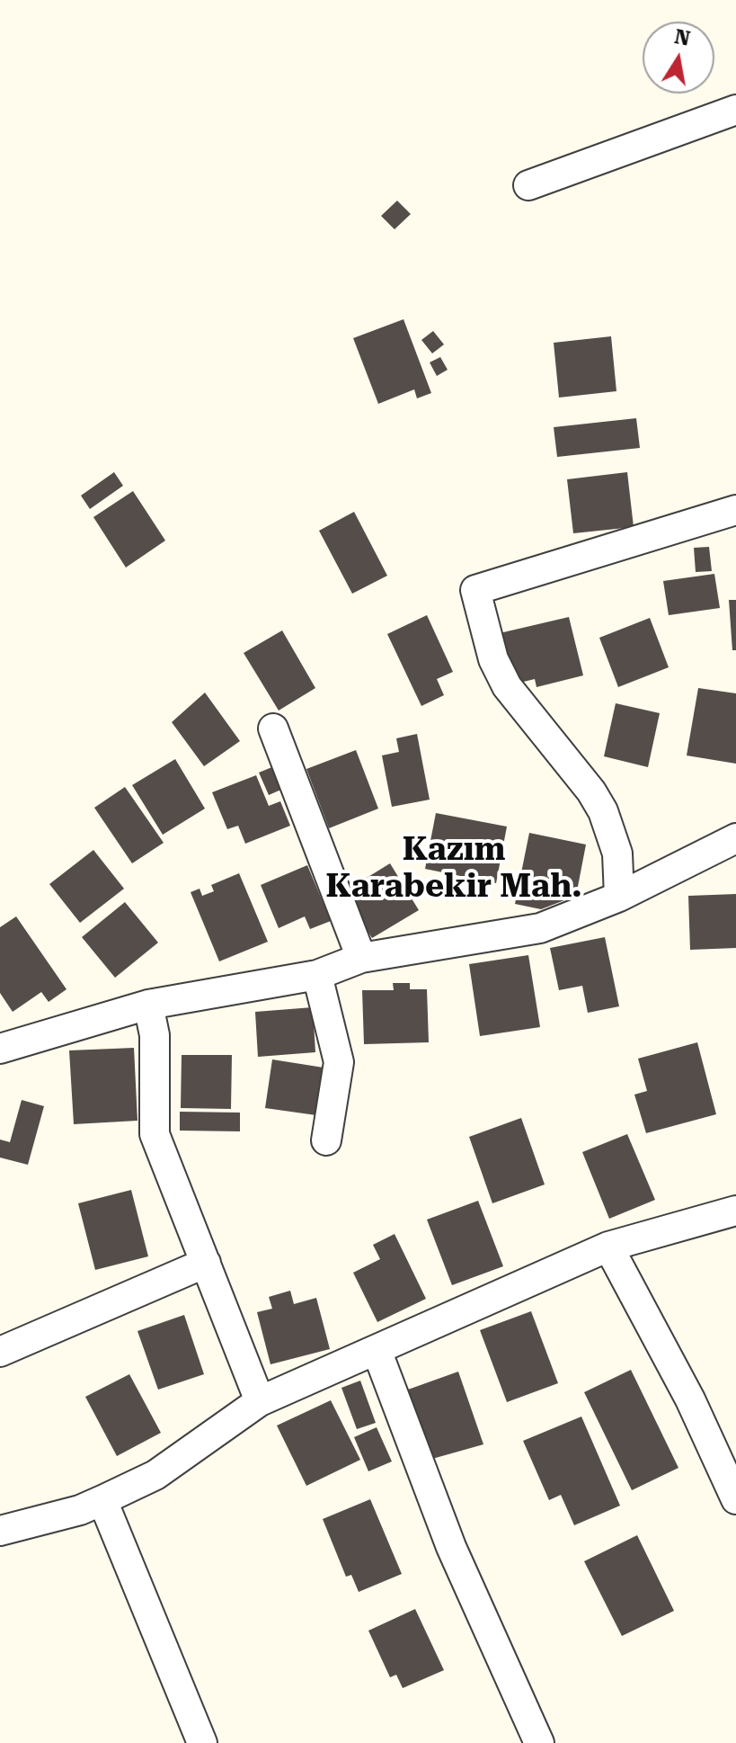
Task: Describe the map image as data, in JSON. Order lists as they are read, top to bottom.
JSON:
{
  "districts": ["Kazım Karabekir Mah."],
  "north": "top"
}
